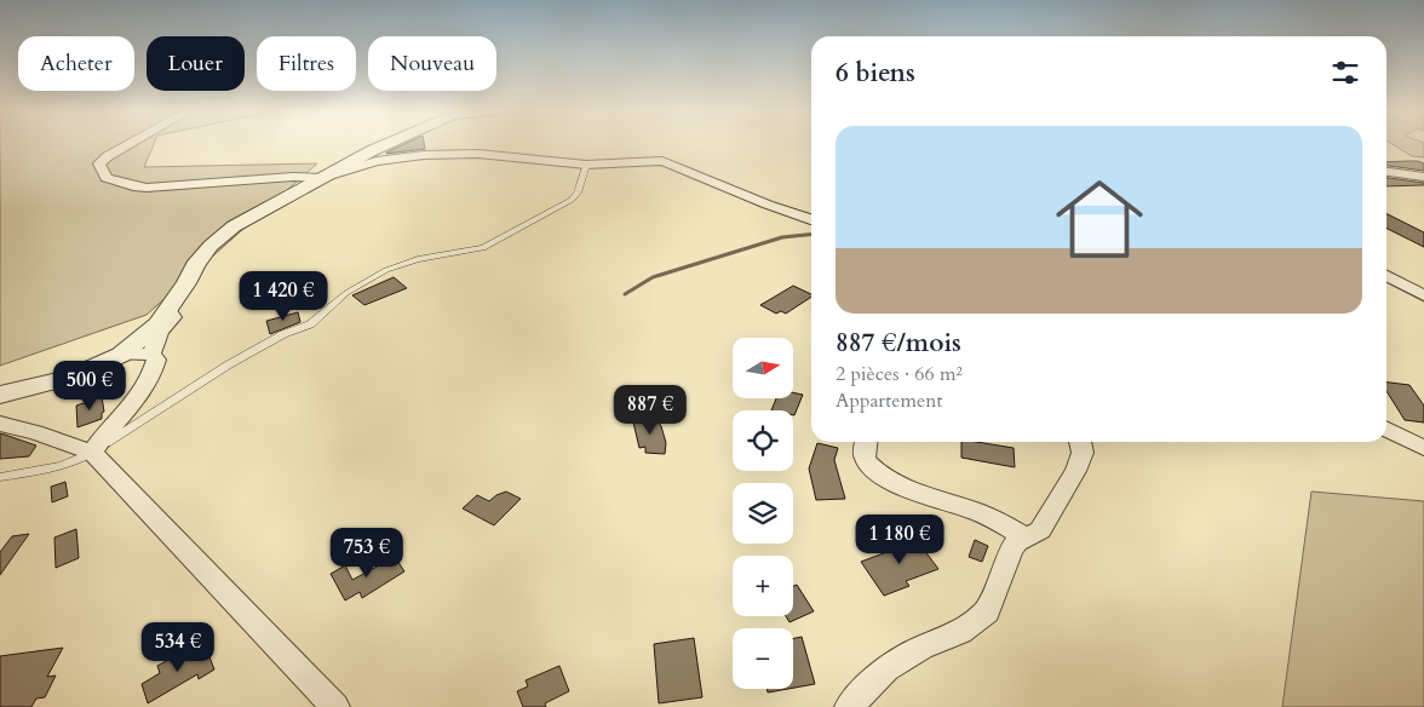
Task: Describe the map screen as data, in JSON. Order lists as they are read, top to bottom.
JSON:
{
  "north": "right",
  "page": {
    "chip": [
      "Acheter",
      "Louer",
      "Filtres",
      "Nouveau"
    ],
    "heading": "6 biens",
    "list": [
      {
        "name": "887 €/mois",
        "note": "2 pièces · 66 m² · Appartement"
      }
    ],
    "price": [
      "1 420 €",
      "500 €",
      "887 €",
      "1 180 €",
      "753 €",
      "534 €"
    ],
    "map_buttons": ["+", "−"]
  }
}
